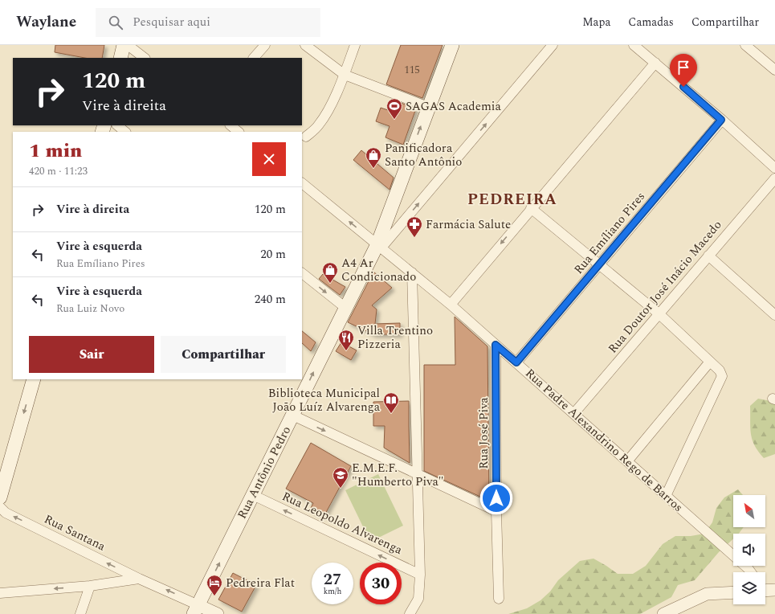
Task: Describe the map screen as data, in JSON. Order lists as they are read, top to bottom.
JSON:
{
  "streets": {
    "main road": ["Rua Antônio Pedro"],
    "street": [
      "Rua Emíliano Pires",
      "Rua Doutor José Inácio Macedo",
      "Rua José Piva",
      "Rua Padre Alexandrino Rego de Barros",
      "Rua Leopoldo Alvarenga",
      "Rua Santana"
    ]
  },
  "crossings": [
    ["Rua Emíliano Pires", "Rua Padre Alexandrino Rego de Barros"],
    ["Rua Doutor José Inácio Macedo", "Rua Padre Alexandrino Rego de Barros"],
    ["Rua José Piva", "Rua Padre Alexandrino Rego de Barros"],
    ["Rua Padre Alexandrino Rego de Barros", "Rua Antônio Pedro"],
    ["Rua Antônio Pedro", "Rua Leopoldo Alvarenga"],
    ["Rua Antônio Pedro", "Rua Santana"]
  ],
  "one_way": ["Rua Antônio Pedro", "Rua Leopoldo Alvarenga", "Rua Santana"],
  "districts": ["PEDREIRA"],
  "places": {
    "sports": ["SAGAS Academia"],
    "shop": ["Panificadora Santo Antônio", "A4 Ar Condicionado"],
    "pharmacy": ["Farmácia Salute"],
    "restaurant": ["Villa Trentino Pizzeria"],
    "library": ["Biblioteca Municipal João Luíz Alvarenga"],
    "school or university": ["E.M.E.F. \"Humberto Piva\""],
    "hotel": ["Pedreira Flat"]
  },
  "house_numbers": ["115"],
  "north": "top left",
  "page": {
    "header": "Waylane",
    "search": "Pesquisar aqui",
    "nav": ["Mapa", "Camadas", "Compartilhar"],
    "turn": ["120 m", "Vire à direita"],
    "heading": ["1 min", "420 m · 11:23"],
    "list": [
      {
        "name": "Vire à direita",
        "value": "120 m"
      },
      {
        "name": "Vire à esquerda",
        "note": "Rua Emíliano Pires",
        "value": "20 m"
      },
      {
        "name": "Vire à esquerda",
        "note": "Rua Luiz Novo",
        "value": "240 m"
      }
    ],
    "buttons": ["Sair", "Compartilhar"],
    "speed": "27 km/h",
    "limit": "30"
  }
}
